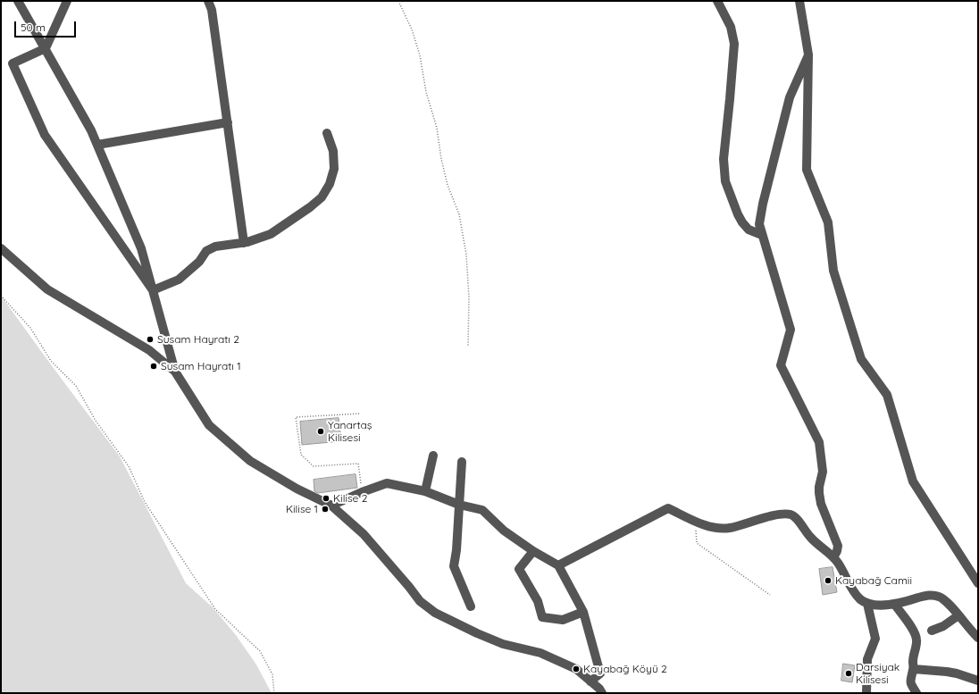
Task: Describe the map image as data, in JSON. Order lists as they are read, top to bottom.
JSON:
{
  "places": [
    "Susam Hayratı 2",
    "Susam Hayratı 1",
    "Yanartaş Kilisesi",
    "Kilise 2",
    "Kilise 1",
    "Kayabağ Camii",
    "Kayabağ Köyü 2",
    "Darsiyak Kilisesi"
  ],
  "scale_bar": "50 m"
}
